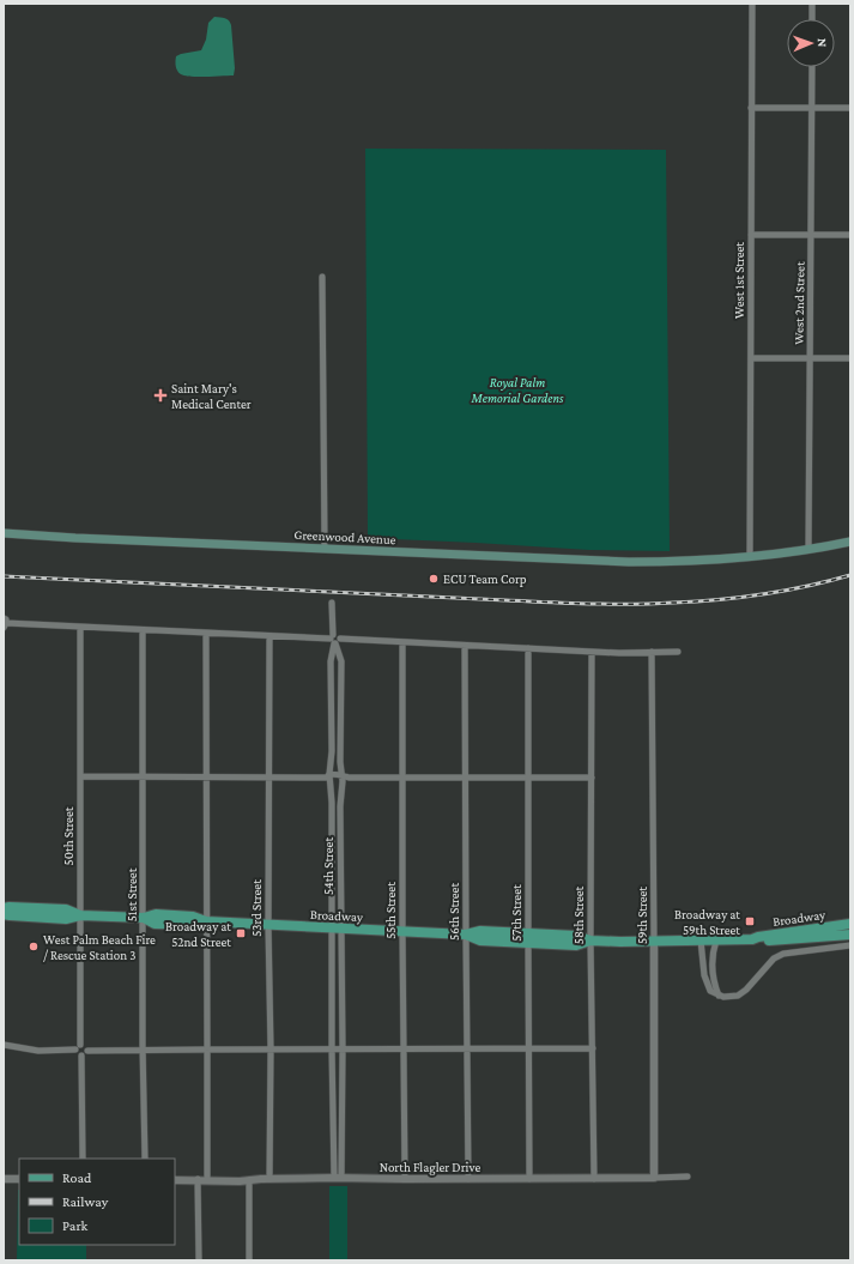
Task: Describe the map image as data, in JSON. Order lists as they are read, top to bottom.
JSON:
{
  "streets": {
    "main road": ["Greenwood Avenue", "Broadway"],
    "street": [
      "West 1st Street",
      "West 2nd Street",
      "50th Street",
      "54th Street",
      "51st Street",
      "53rd Street",
      "55th Street",
      "56th Street",
      "57th Street",
      "58th Street",
      "59th Street",
      "North Flagler Drive"
    ]
  },
  "crossings": [
    ["West 1st Street", "Greenwood Avenue"],
    ["West 2nd Street", "Greenwood Avenue"],
    ["50th Street", "Broadway"],
    ["54th Street", "Broadway"],
    ["54th Street", "North Flagler Drive"],
    ["51st Street", "Broadway"],
    ["53rd Street", "Broadway"],
    ["53rd Street", "North Flagler Drive"],
    ["55th Street", "Broadway"],
    ["55th Street", "North Flagler Drive"],
    ["56th Street", "Broadway"],
    ["56th Street", "North Flagler Drive"],
    ["57th Street", "Broadway"],
    ["57th Street", "North Flagler Drive"],
    ["Broadway", "58th Street"],
    ["Broadway", "59th Street"],
    ["58th Street", "North Flagler Drive"],
    ["59th Street", "North Flagler Drive"]
  ],
  "parks": ["Royal Palm Memorial Gardens"],
  "places": {
    "health": ["Saint Mary's Medical Center"],
    "other": ["ECU Team Corp", "West Palm Beach Fire / Rescue Station 3"],
    "transit": ["Broadway at 59th Street", "Broadway at 52nd Street"]
  },
  "legend": ["Road", "Railway", "Park"],
  "north": "right"
}
